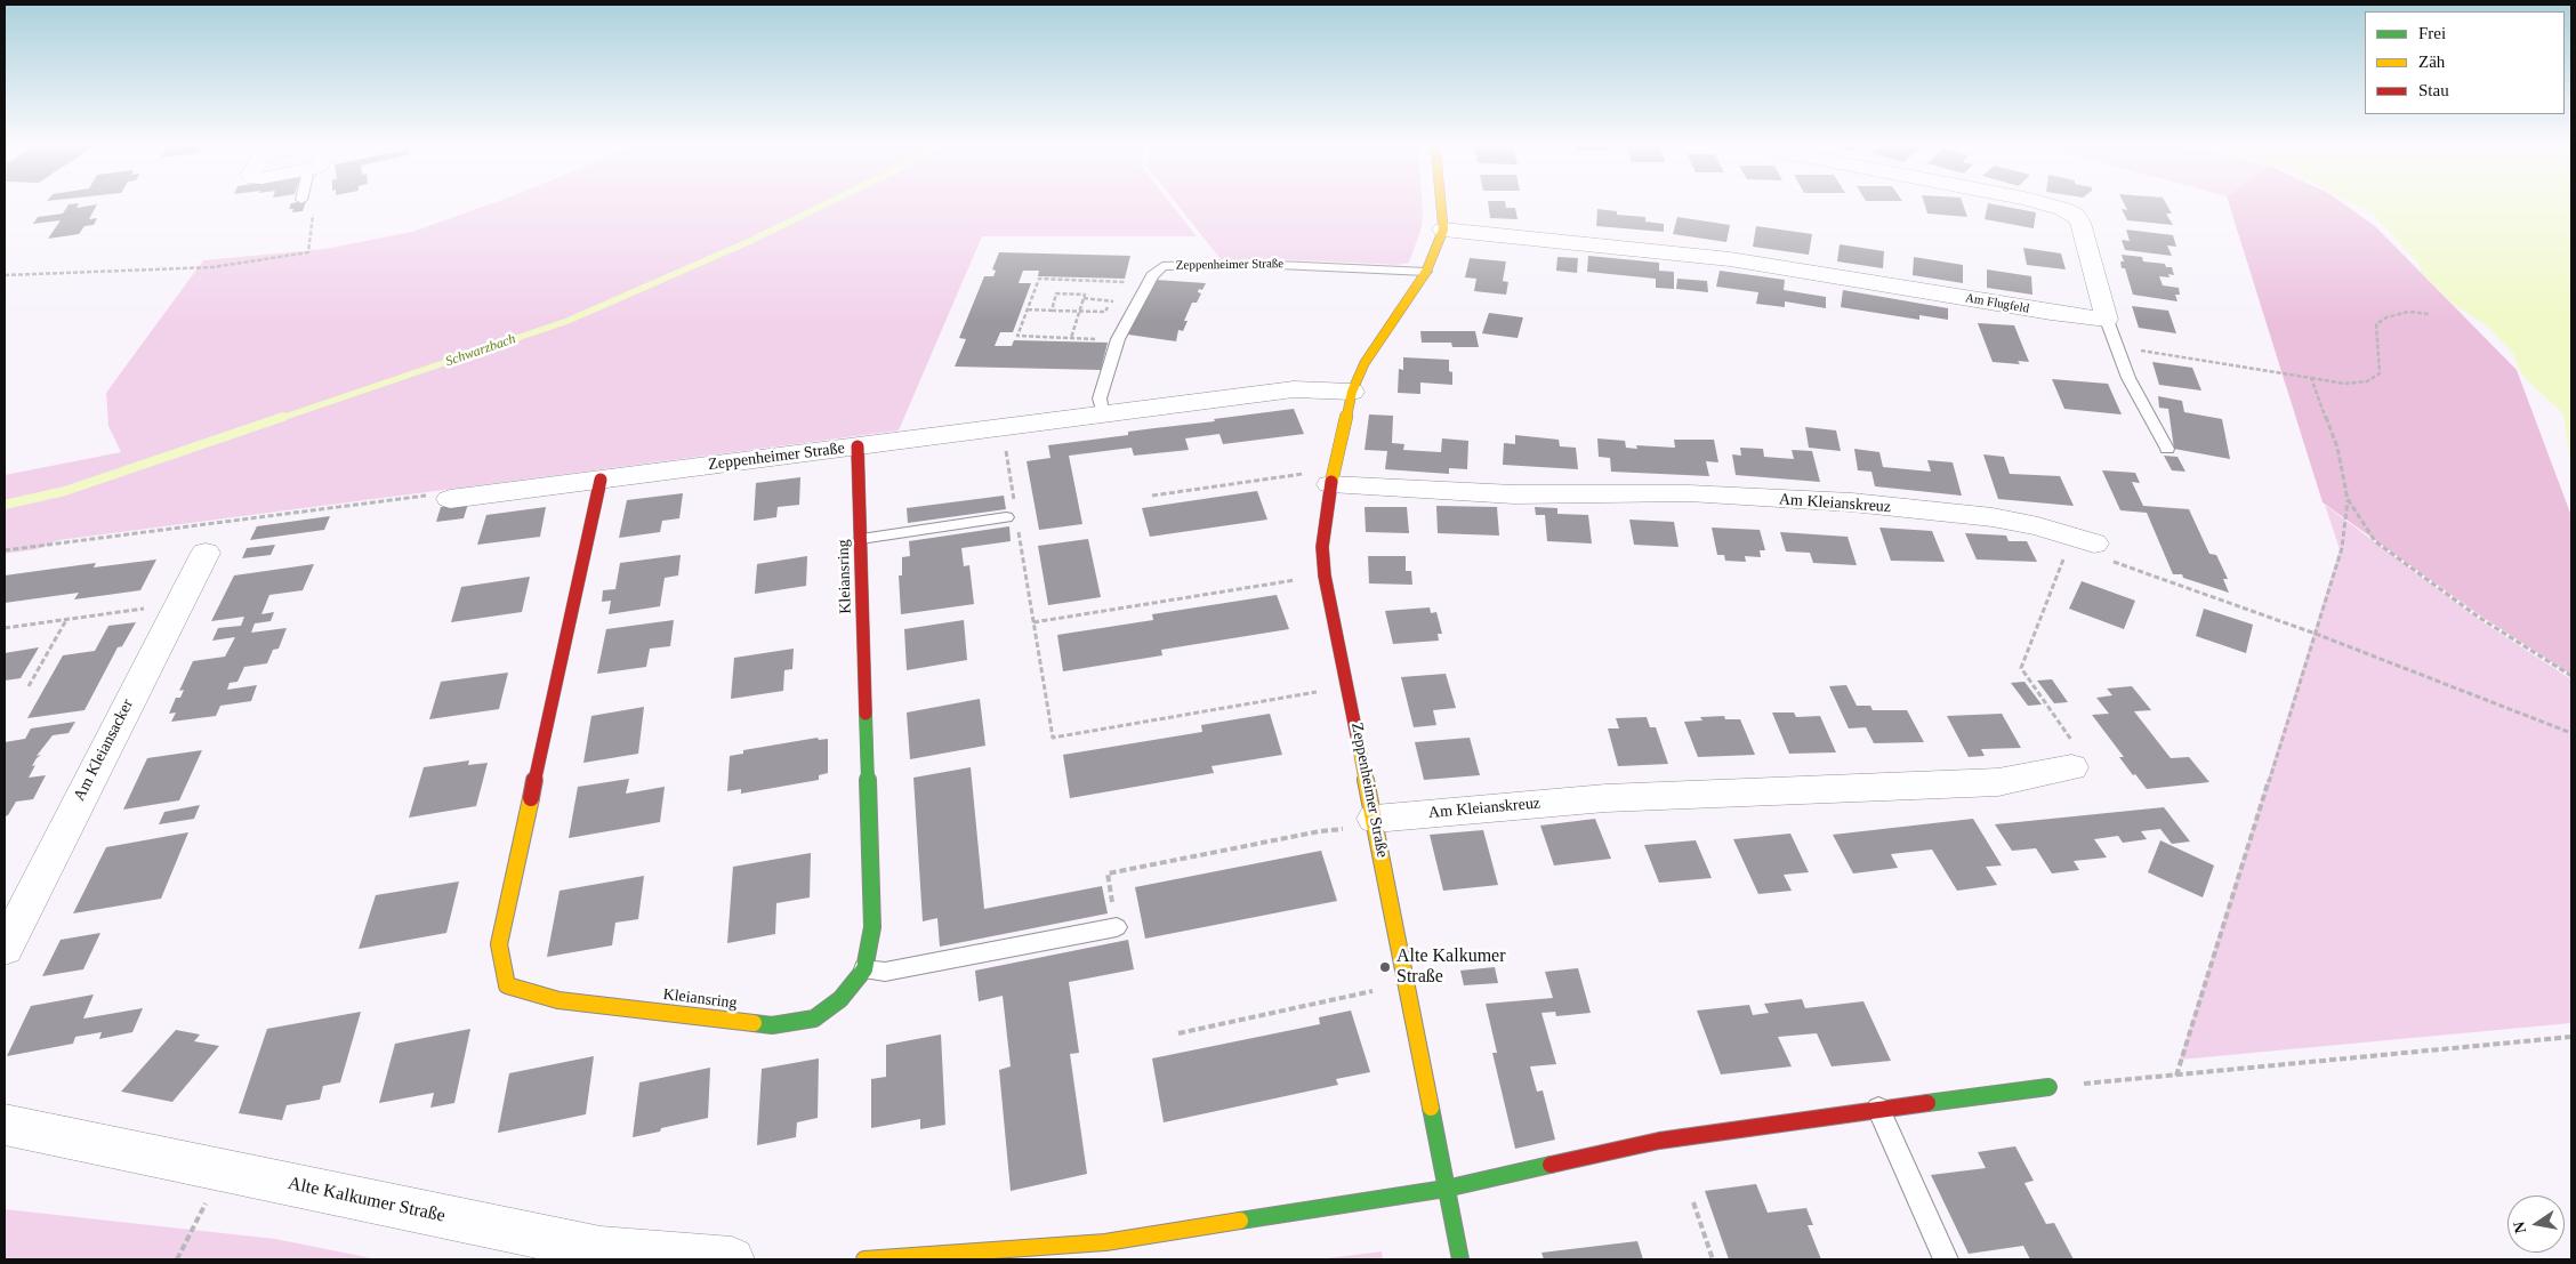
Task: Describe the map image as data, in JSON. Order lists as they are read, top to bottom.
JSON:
{
  "streets": {
    "street": [
      "Zeppenheimer Straße",
      "Am Flugfeld",
      "Am Kleianskreuz",
      "Kleiansring",
      "Am Kleiansacker",
      "Alte Kalkumer Straße"
    ]
  },
  "crossings": [
    ["Zeppenheimer Straße", "Am Flugfeld"],
    ["Zeppenheimer Straße", "Am Kleianskreuz"],
    ["Zeppenheimer Straße", "Kleiansring"]
  ],
  "water": ["Schwarzbach"],
  "places": ["Alte Kalkumer Straße"],
  "legend": ["Frei", "Zäh", "Stau"],
  "north": "left"
}
